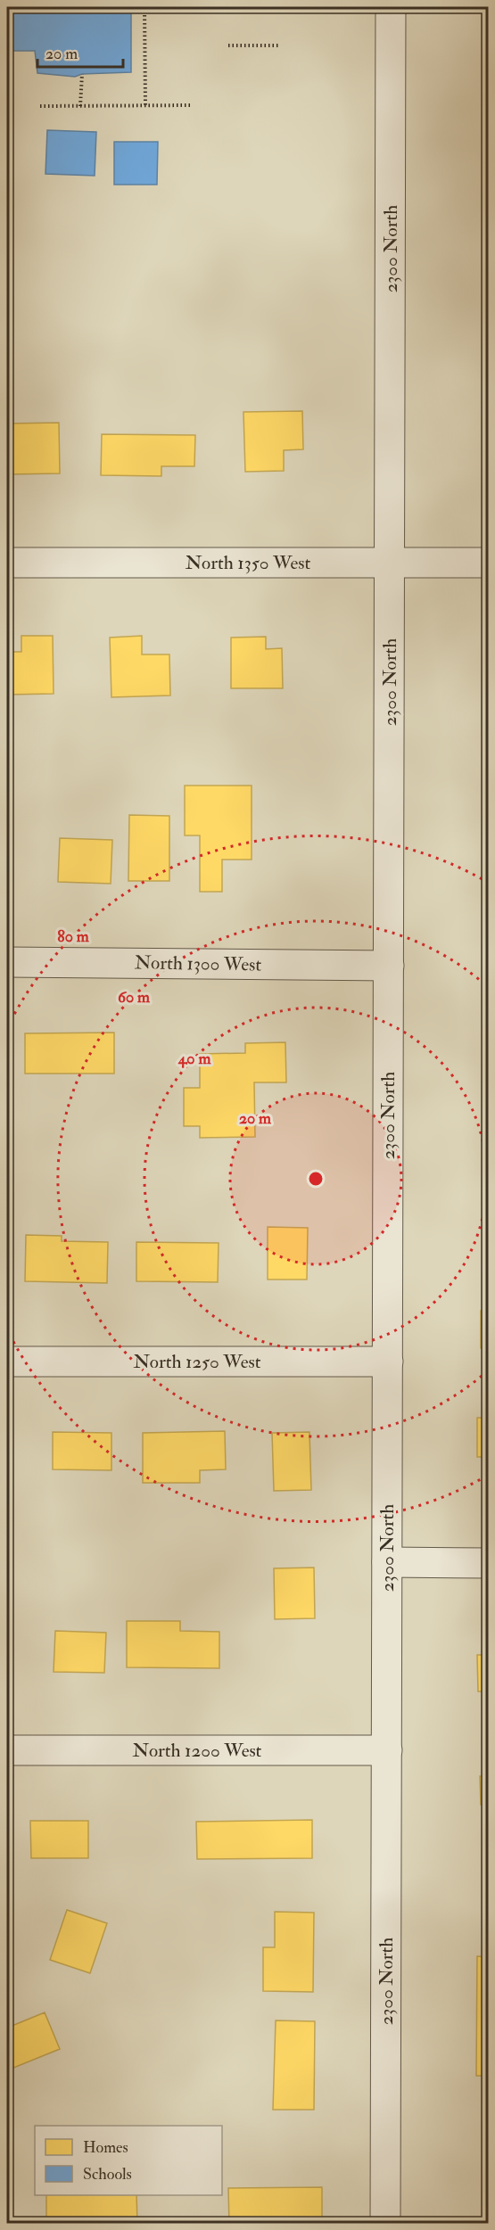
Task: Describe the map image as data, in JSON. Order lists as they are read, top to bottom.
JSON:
{
  "streets": {
    "street": [
      "2300 North",
      "North 1350 West",
      "North 1300 West",
      "North 1250 West",
      "North 1200 West"
    ]
  },
  "crossings": [
    ["2300 North", "North 1350 West"],
    ["2300 North", "North 1300 West"],
    ["2300 North", "North 1250 West"],
    ["2300 North", "North 1200 West"]
  ],
  "legend": ["Homes", "Schools"],
  "scale_bar": "20 m",
  "rings": [
    "80 m",
    "60 m",
    "40 m",
    "20 m"
  ]
}
